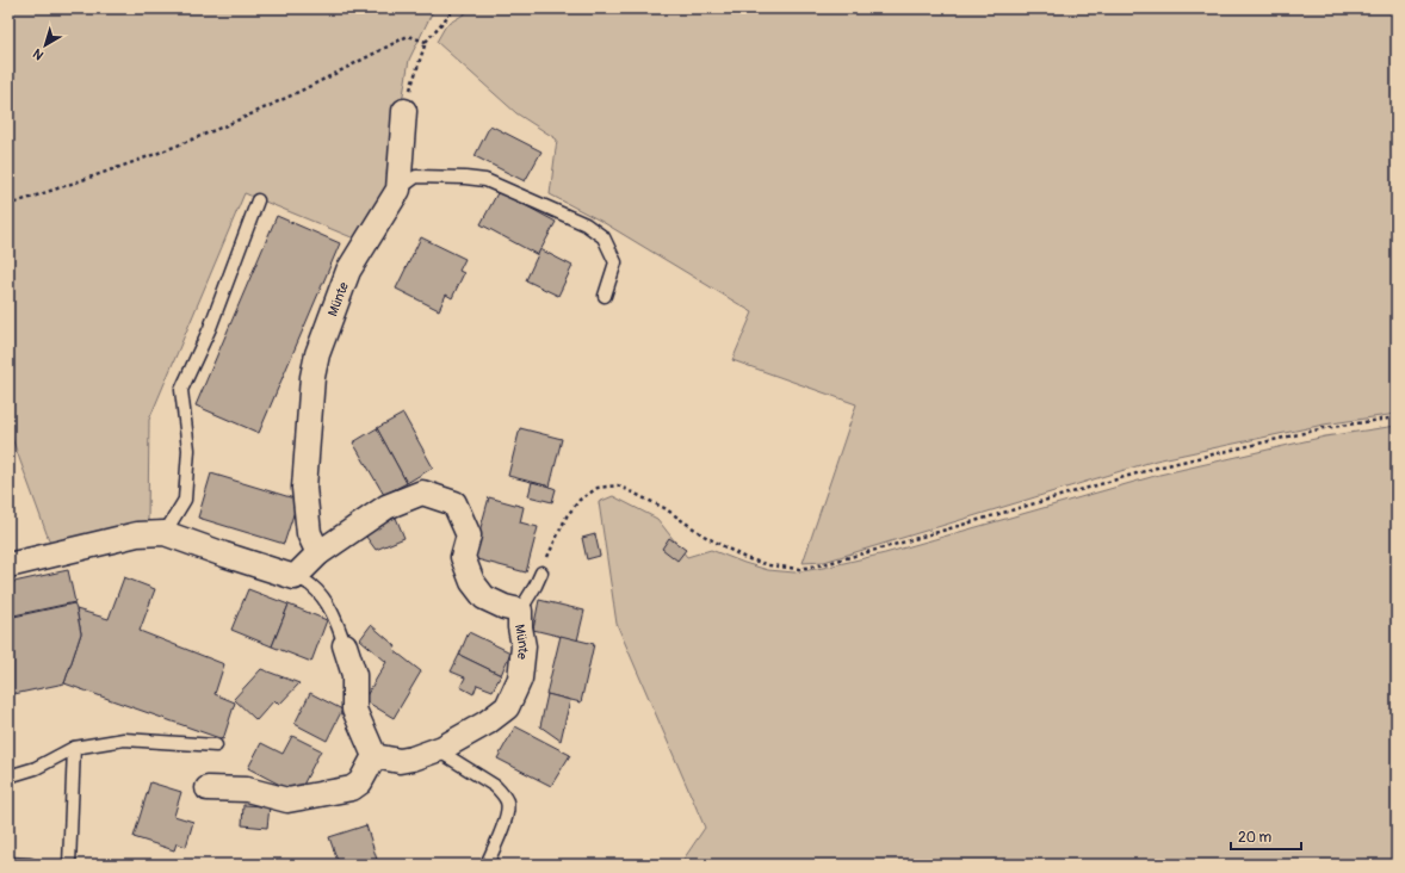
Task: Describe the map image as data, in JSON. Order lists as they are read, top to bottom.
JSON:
{
  "streets": {
    "street": ["Münte"]
  },
  "scale_bar": "20 m",
  "north": "bottom left"
}
